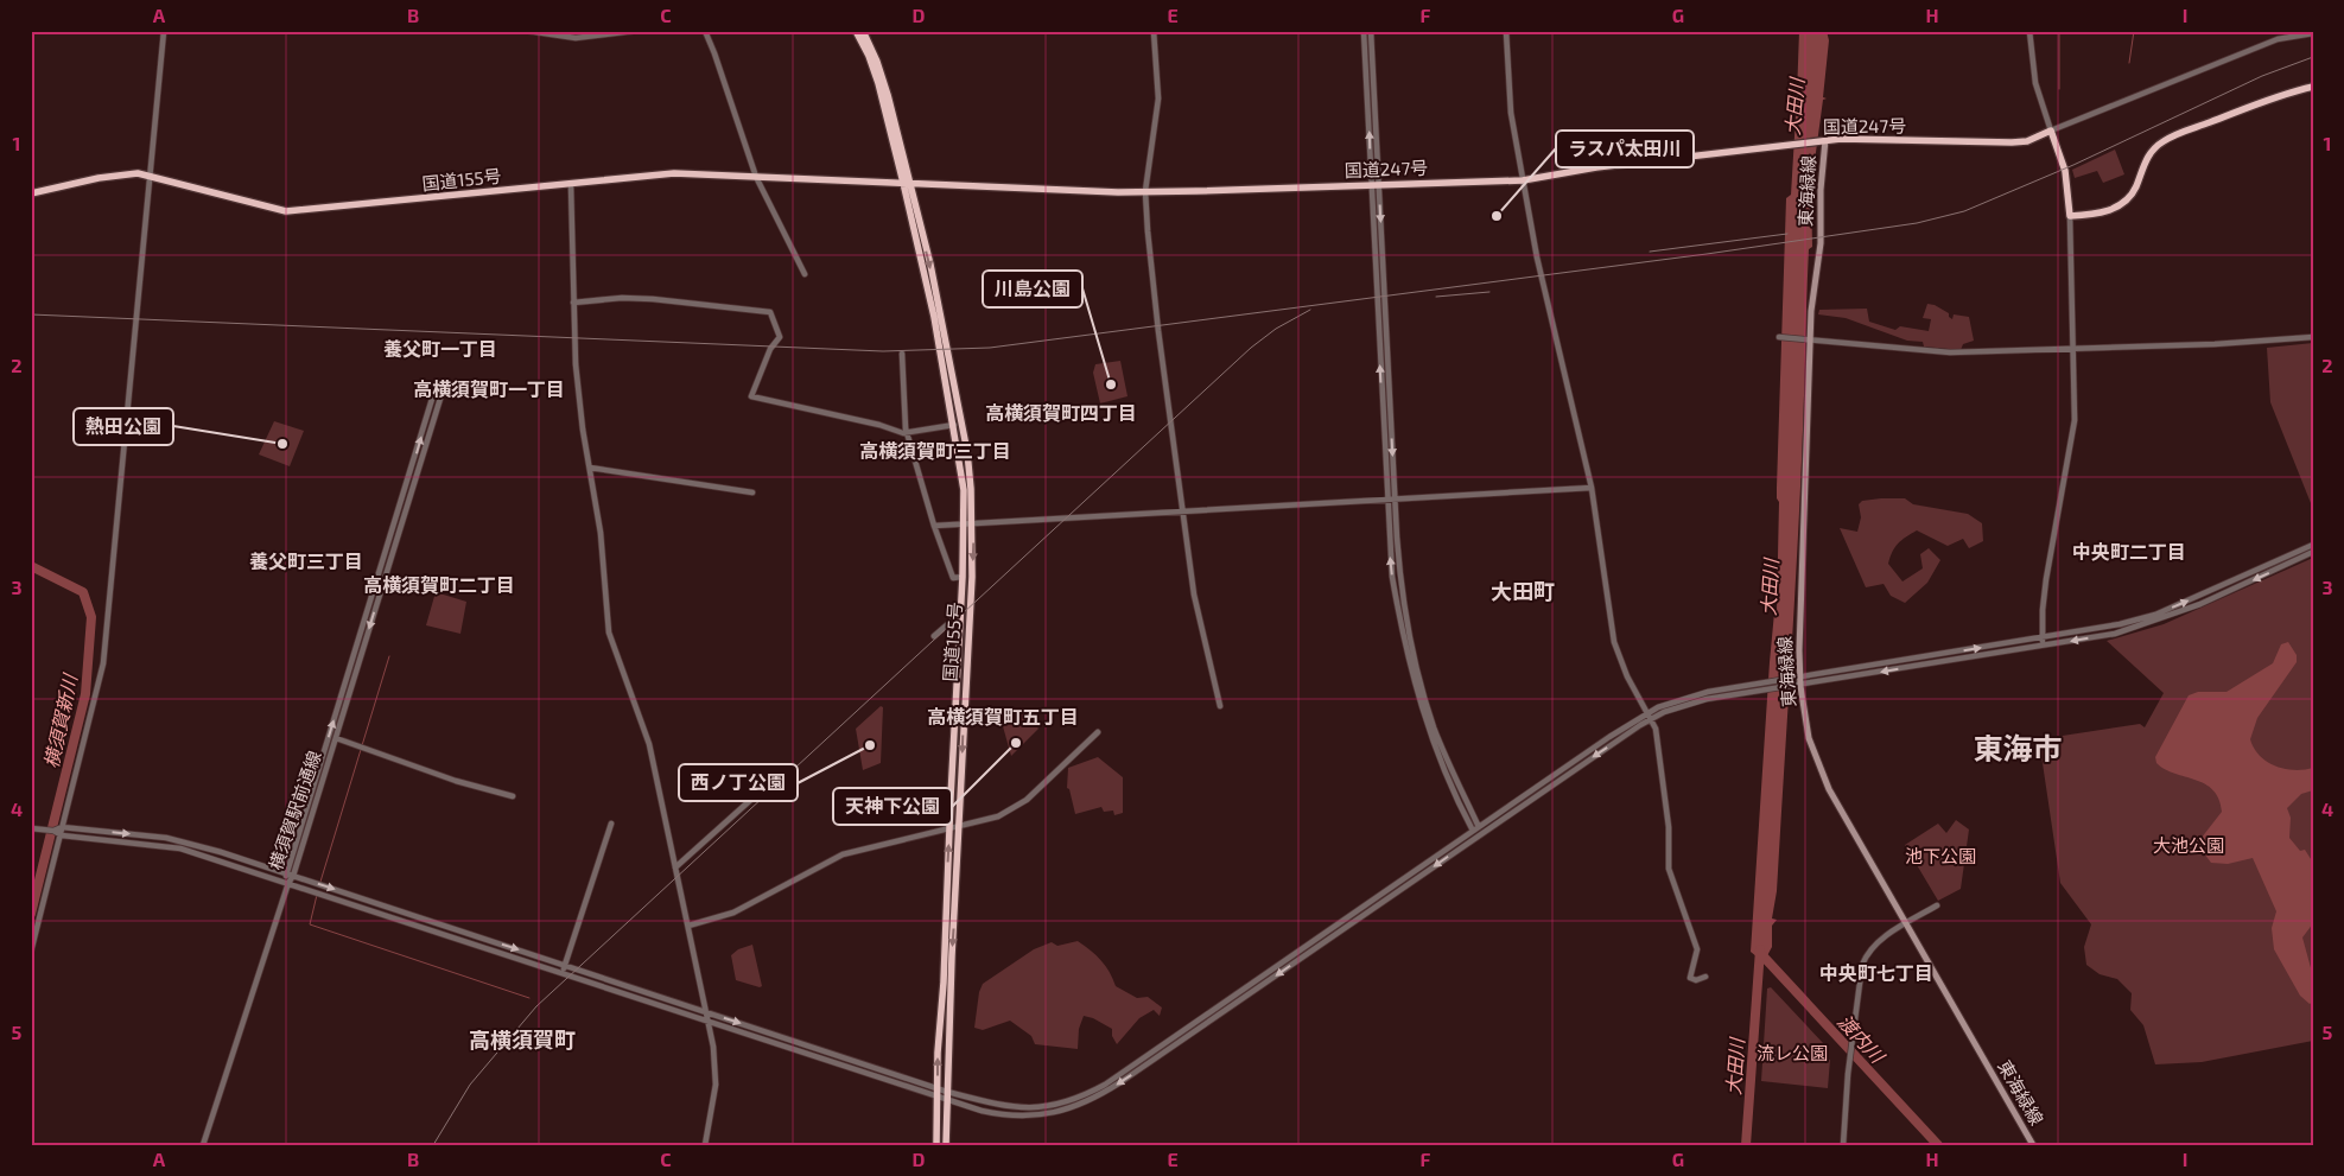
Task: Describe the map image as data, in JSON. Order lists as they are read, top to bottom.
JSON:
{
  "streets": {
    "highway": ["国道247号", "国道155号"],
    "main road": ["東海緑線"],
    "street": ["横須賀駅前通線"]
  },
  "crossings": [
    ["国道247号", "国道155号"],
    ["国道247号", "東海緑線"]
  ],
  "districts": [
    "養父町一丁目",
    "高横須賀町一丁目",
    "高横須賀町四丁目",
    "高横須賀町三丁目",
    "中央町二丁目",
    "養父町三丁目",
    "高横須賀町二丁目",
    "大田町",
    "高横須賀町五丁目",
    "東海市",
    "中央町七丁目",
    "高横須賀町"
  ],
  "water": ["大田川", "横須賀新川", "渡内川"],
  "parks": ["大池公園", "池下公園", "流レ公園"],
  "places": [
    "ラスパ太田川",
    "川島公園",
    "熱田公園",
    "天神下公園",
    "西ノ丁公園"
  ],
  "grid": {
    "columns": [
      "A",
      "B",
      "C",
      "D",
      "E",
      "F",
      "G",
      "H",
      "I"
    ],
    "rows": [
      "1",
      "2",
      "3",
      "4",
      "5"
    ]
  }
}
